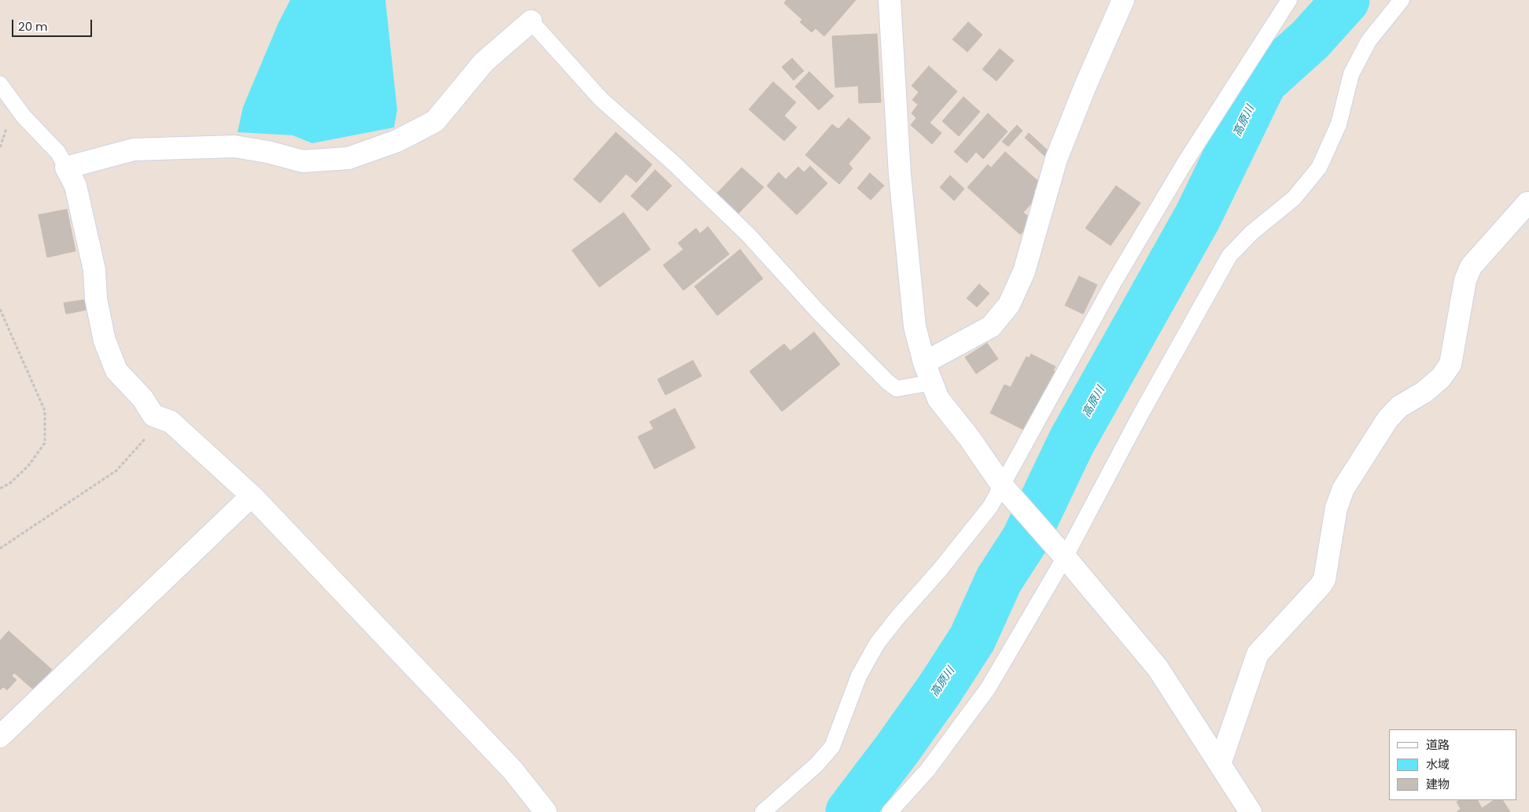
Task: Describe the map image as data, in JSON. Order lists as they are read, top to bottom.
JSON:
{
  "water": ["高原川"],
  "legend": ["道路", "水域", "建物"],
  "scale_bar": "20 m"
}
